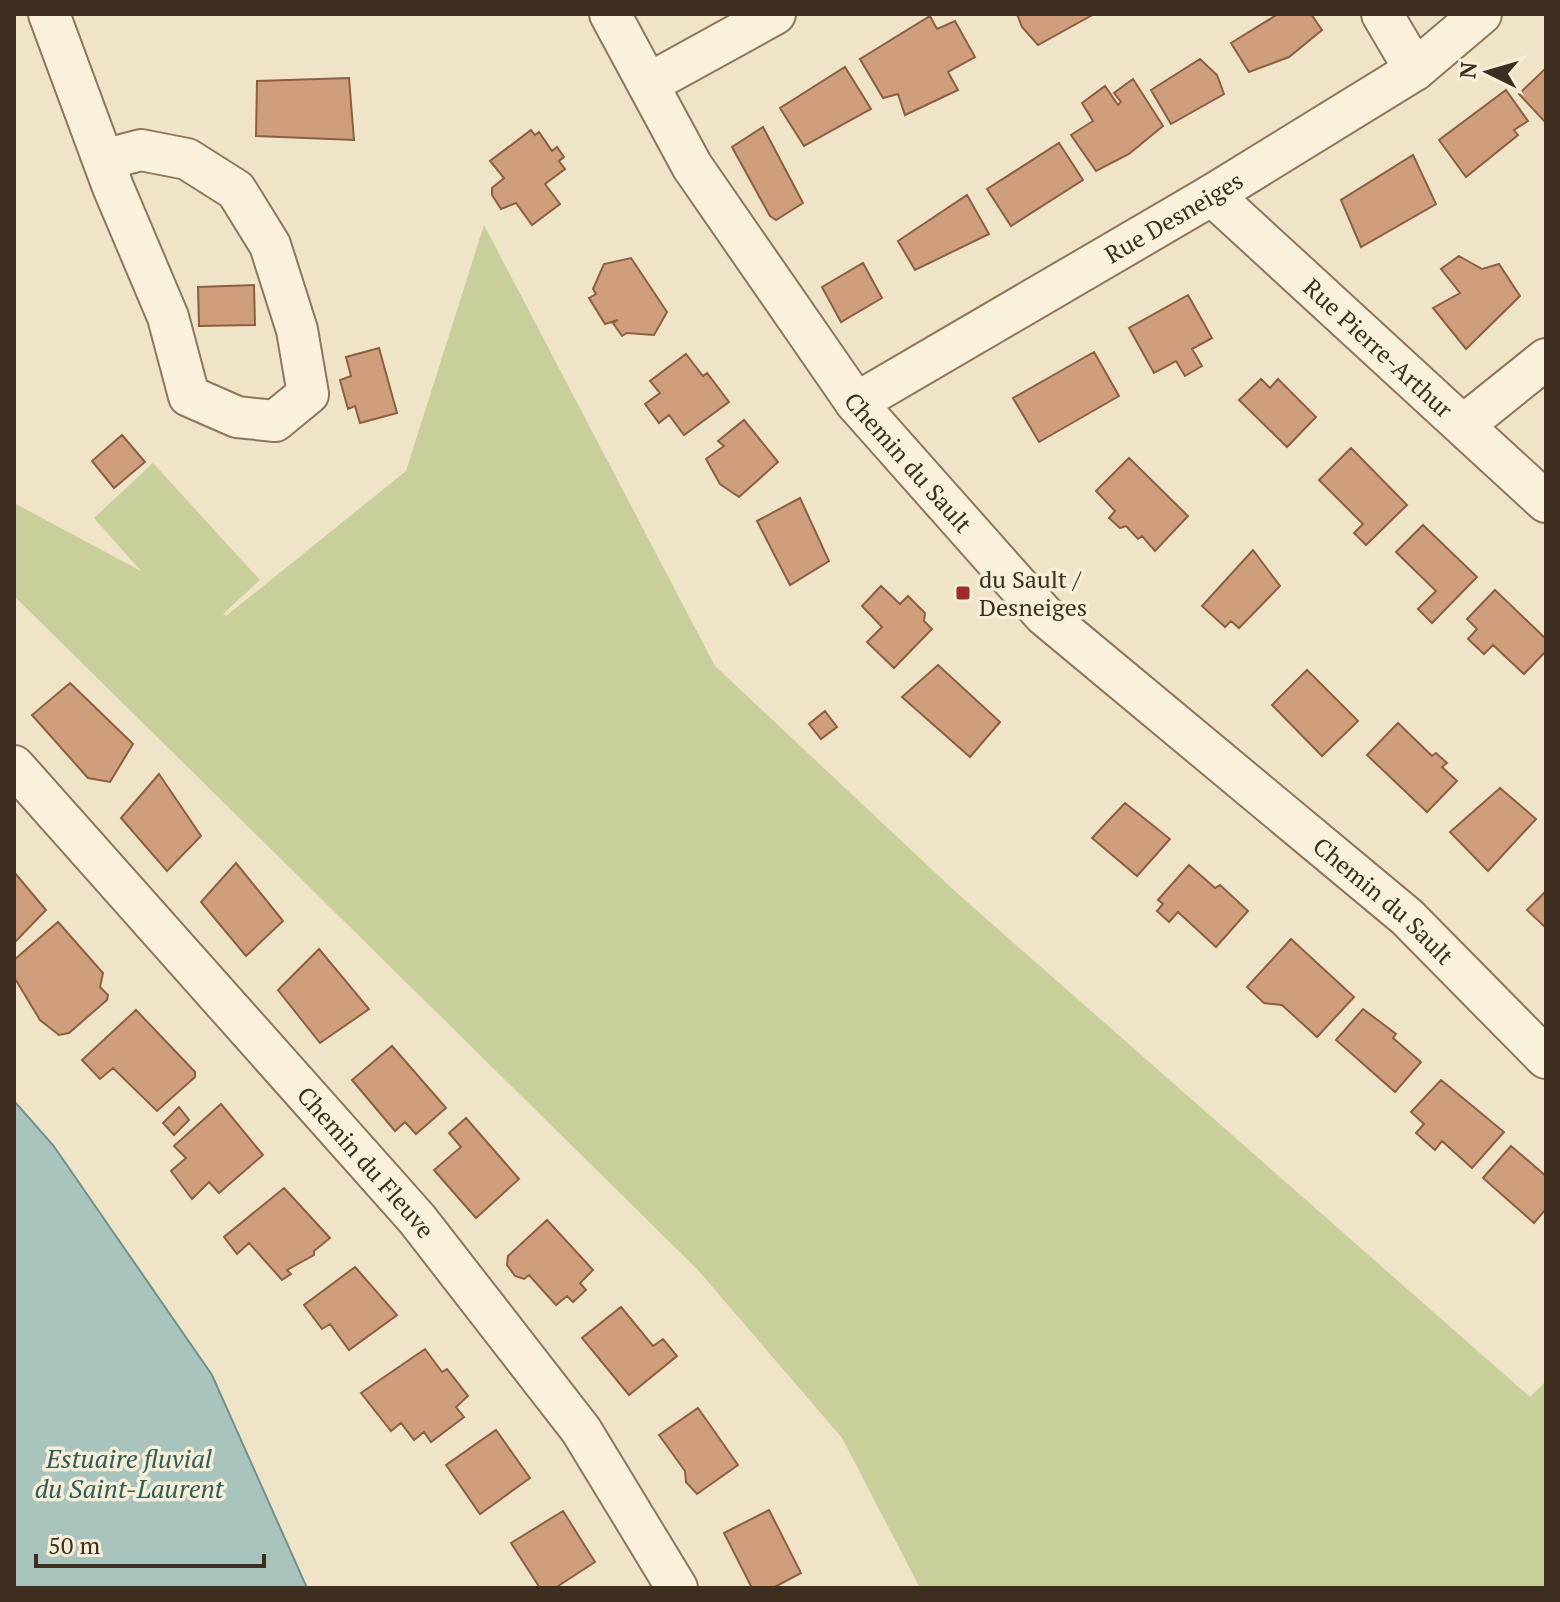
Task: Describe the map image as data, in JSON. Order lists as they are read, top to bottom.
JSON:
{
  "streets": {
    "street": [
      "Rue Desneiges",
      "Rue Pierre-Arthur",
      "Chemin du Sault",
      "Chemin du Fleuve"
    ]
  },
  "crossings": [
    ["Rue Desneiges", "Rue Pierre-Arthur"],
    ["Rue Desneiges", "Chemin du Sault"]
  ],
  "water": ["Estuaire fluvial du Saint-Laurent"],
  "places": {
    "transit": ["du Sault / Desneiges"]
  },
  "scale_bar": "50 m",
  "north": "left"
}
